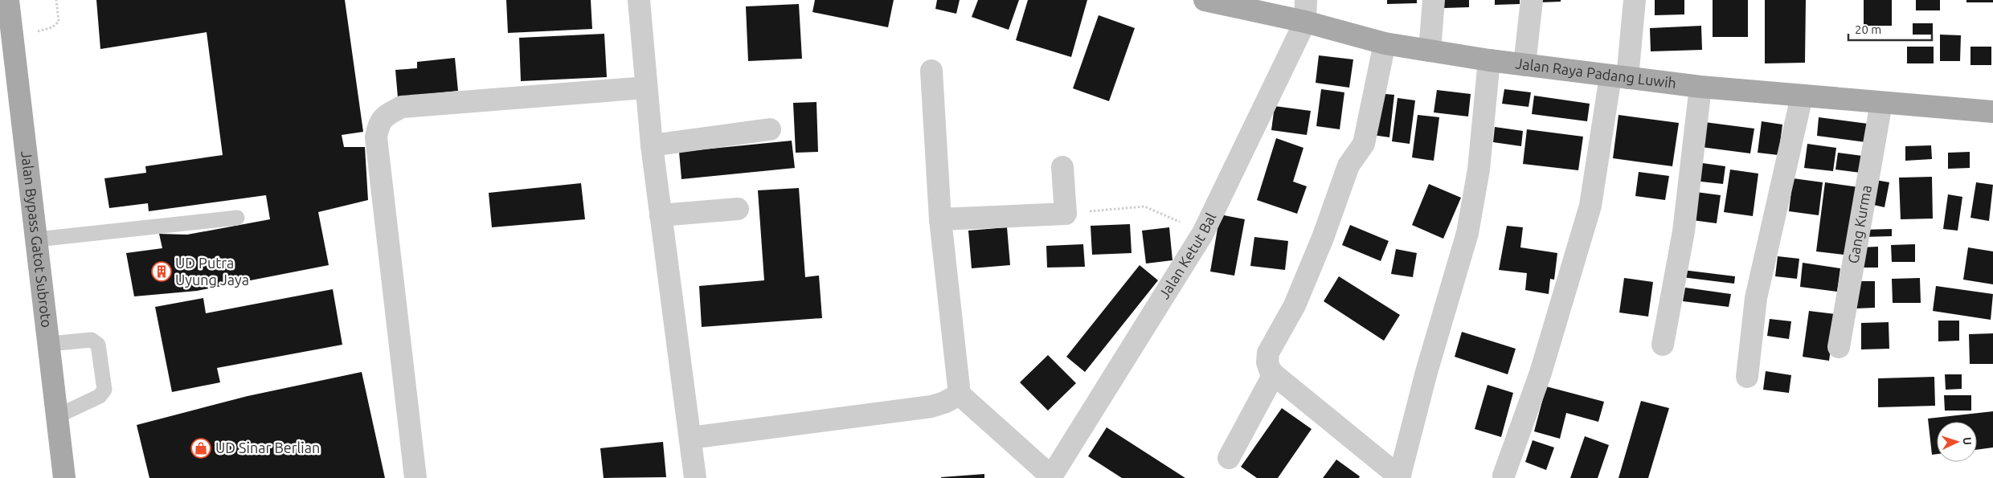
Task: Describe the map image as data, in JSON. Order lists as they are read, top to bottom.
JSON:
{
  "streets": {
    "main road": ["Jalan Raya Padang Luwih", "Jalan Bypass Gatot Subroto"],
    "street": ["Gang Kurma", "Jalan Ketut Bal"]
  },
  "crossings": [
    ["Jalan Raya Padang Luwih", "Gang Kurma"],
    ["Jalan Raya Padang Luwih", "Jalan Ketut Bal"]
  ],
  "places": {
    "building": ["UD Putra Uyung Jaya"],
    "shop": ["UD Sinar Berlian"]
  },
  "scale_bar": "20 m",
  "north": "right"
}
